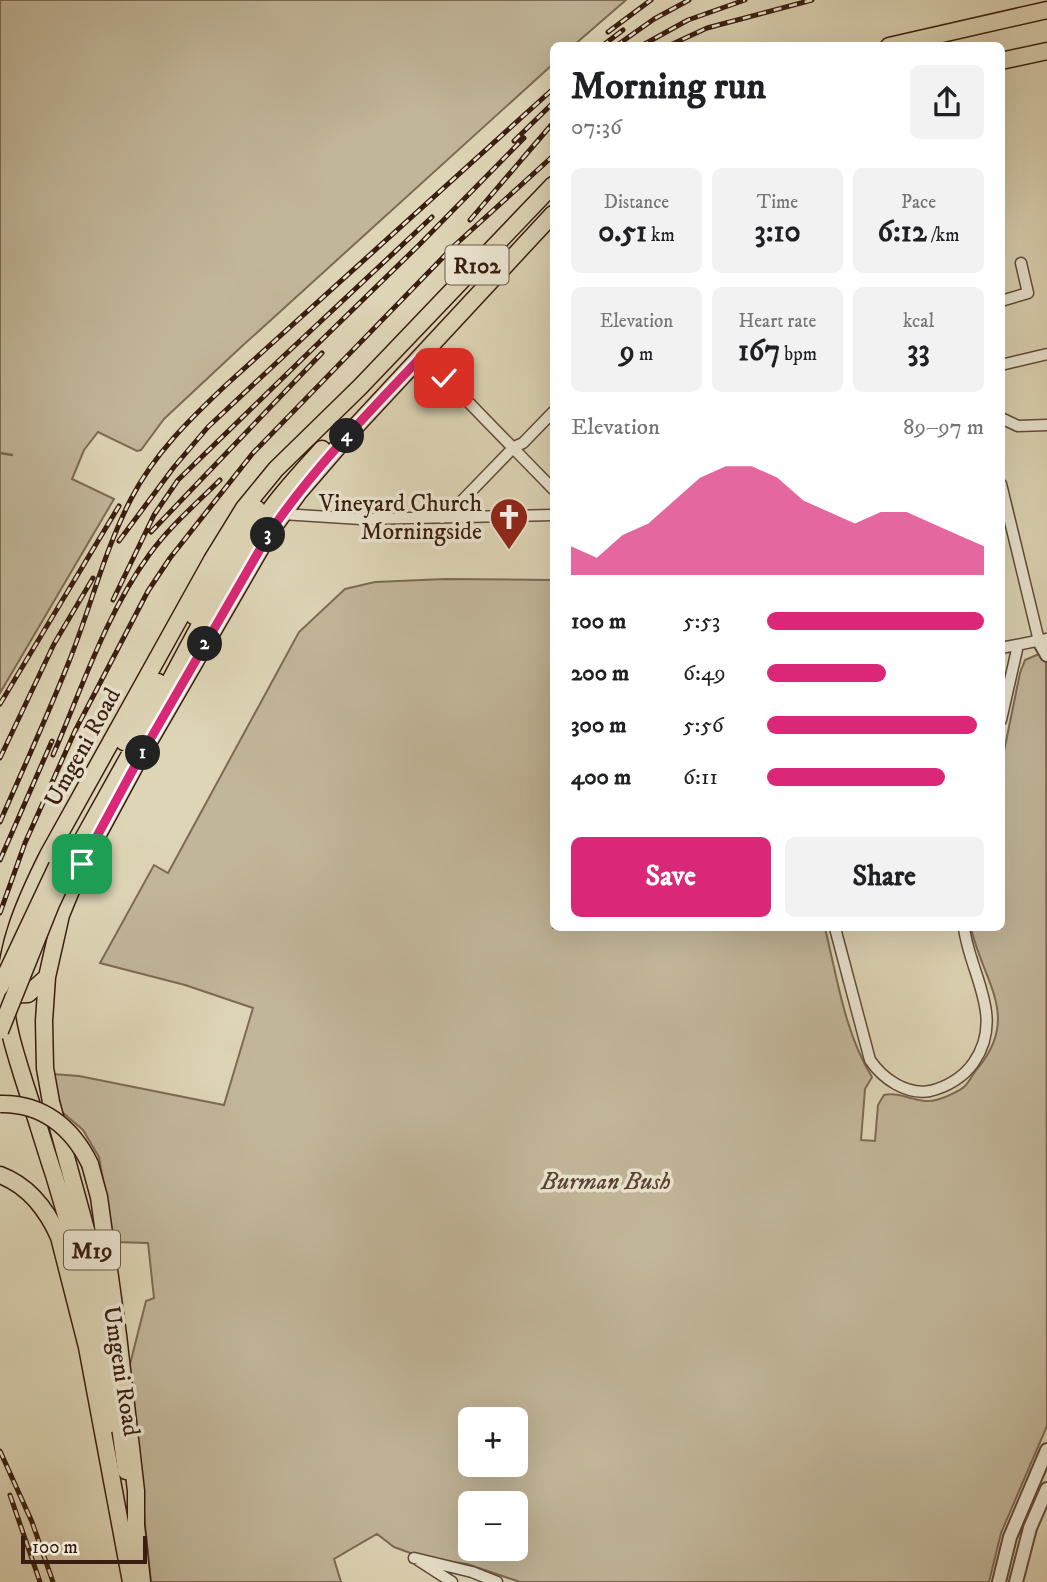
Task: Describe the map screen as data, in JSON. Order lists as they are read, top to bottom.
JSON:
{
  "streets": {
    "main road": ["R102", "Umgeni Road", "M19"]
  },
  "parks": ["Burman Bush"],
  "places": {
    "church": ["Vineyard Church Morningside"]
  },
  "scale_bar": "100 m",
  "page": {
    "heading": ["Morning run", "07:36"],
    "stats": [
      ["Distance", "0.51 km"],
      ["Time", "3:10"],
      ["Pace", "6:12 /km"],
      ["Elevation", "9 m"],
      ["Heart rate", "167 bpm"],
      ["kcal", "33"]
    ],
    "chart": ["Elevation", "89–97 m"],
    "pins": [
      "4",
      "3",
      "2",
      "1"
    ],
    "list": [
      {
        "name": "100 m",
        "note": "5:53"
      },
      {
        "name": "200 m",
        "note": "6:49"
      },
      {
        "name": "300 m",
        "note": "5:56"
      },
      {
        "name": "400 m",
        "note": "6:11"
      }
    ],
    "buttons": ["Save", "Share"],
    "map_buttons": ["+", "−"],
    "scale": "100 m"
  }
}
